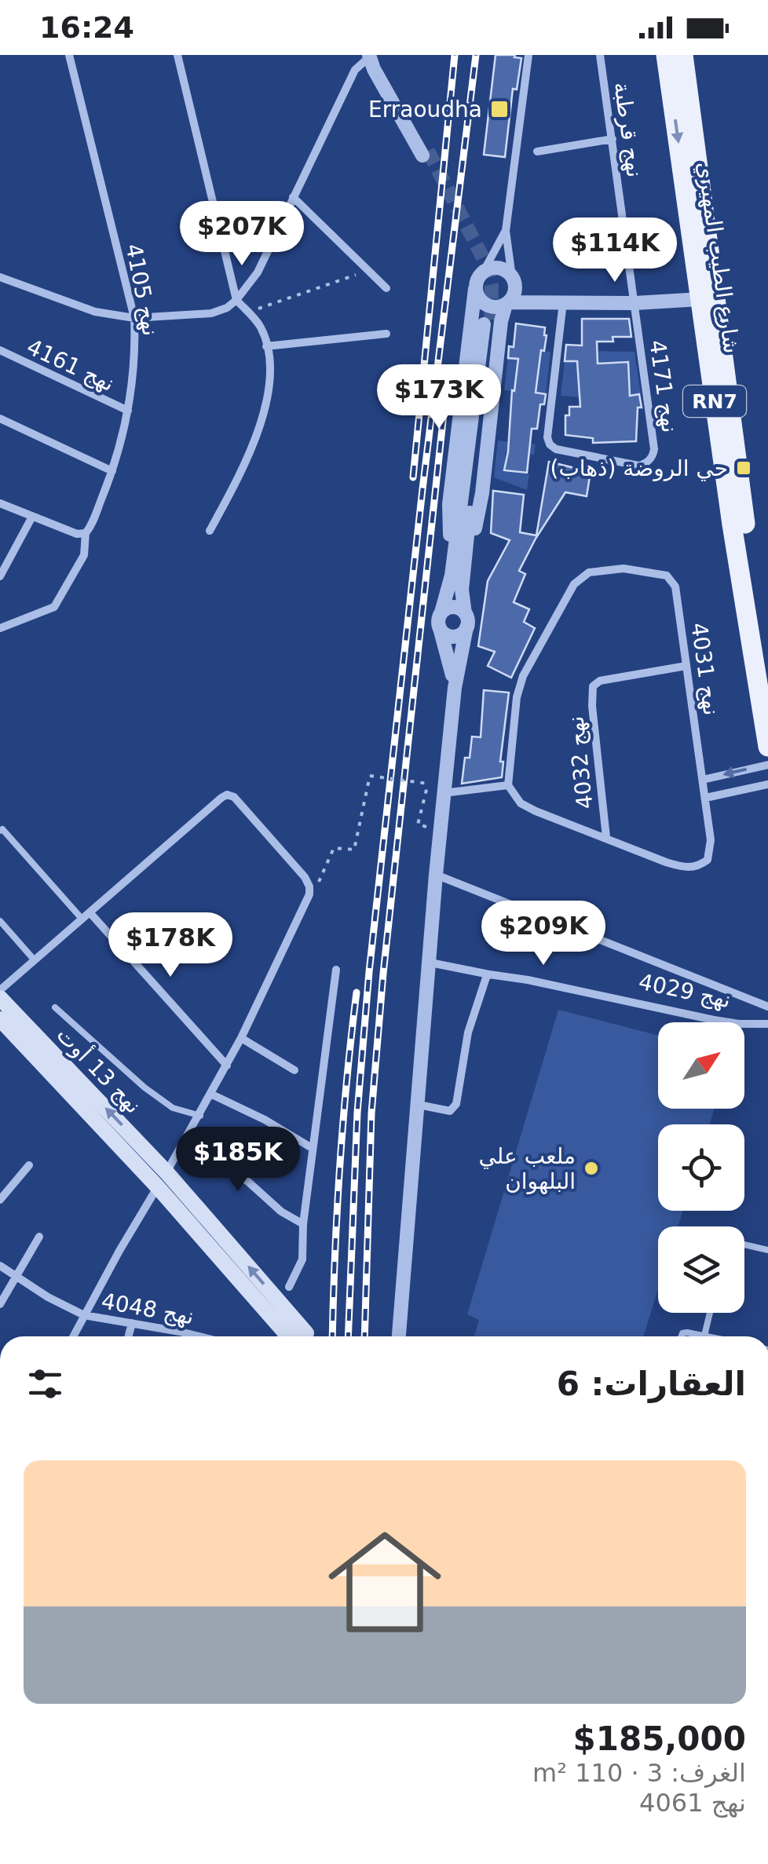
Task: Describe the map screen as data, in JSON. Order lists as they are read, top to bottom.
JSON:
{
  "streets": {
    "main road": ["شارع الطيب المهيري", "RN7", "نهج 13 أوت"],
    "street": [
      "نهج قرطبة",
      "نهج 4105",
      "نهج 4161",
      "نهج 4171",
      "نهج 4031",
      "نهج 4032",
      "نهج 4029",
      "نهج 4048"
    ]
  },
  "crossings": [
    ["نهج قرطبة", "نهج 4171"],
    ["نهج 4105", "نهج 4161"],
    ["نهج 4031", "نهج 4032"]
  ],
  "places": {
    "transit": ["Erraoudha", "حي الروضة (ذهاب)"],
    "other": ["ملعب علي البلهوان"]
  },
  "north": "top right",
  "page": {
    "status": "16:24",
    "price": [
      "$207K",
      "$114K",
      "$173K",
      "$209K",
      "$178K",
      "$185K"
    ],
    "heading": "العقارات: 6",
    "list": [
      {
        "name": "$185,000",
        "note": "الغرف: 3 · 110 m² · نهج 4061"
      }
    ]
  }
}
